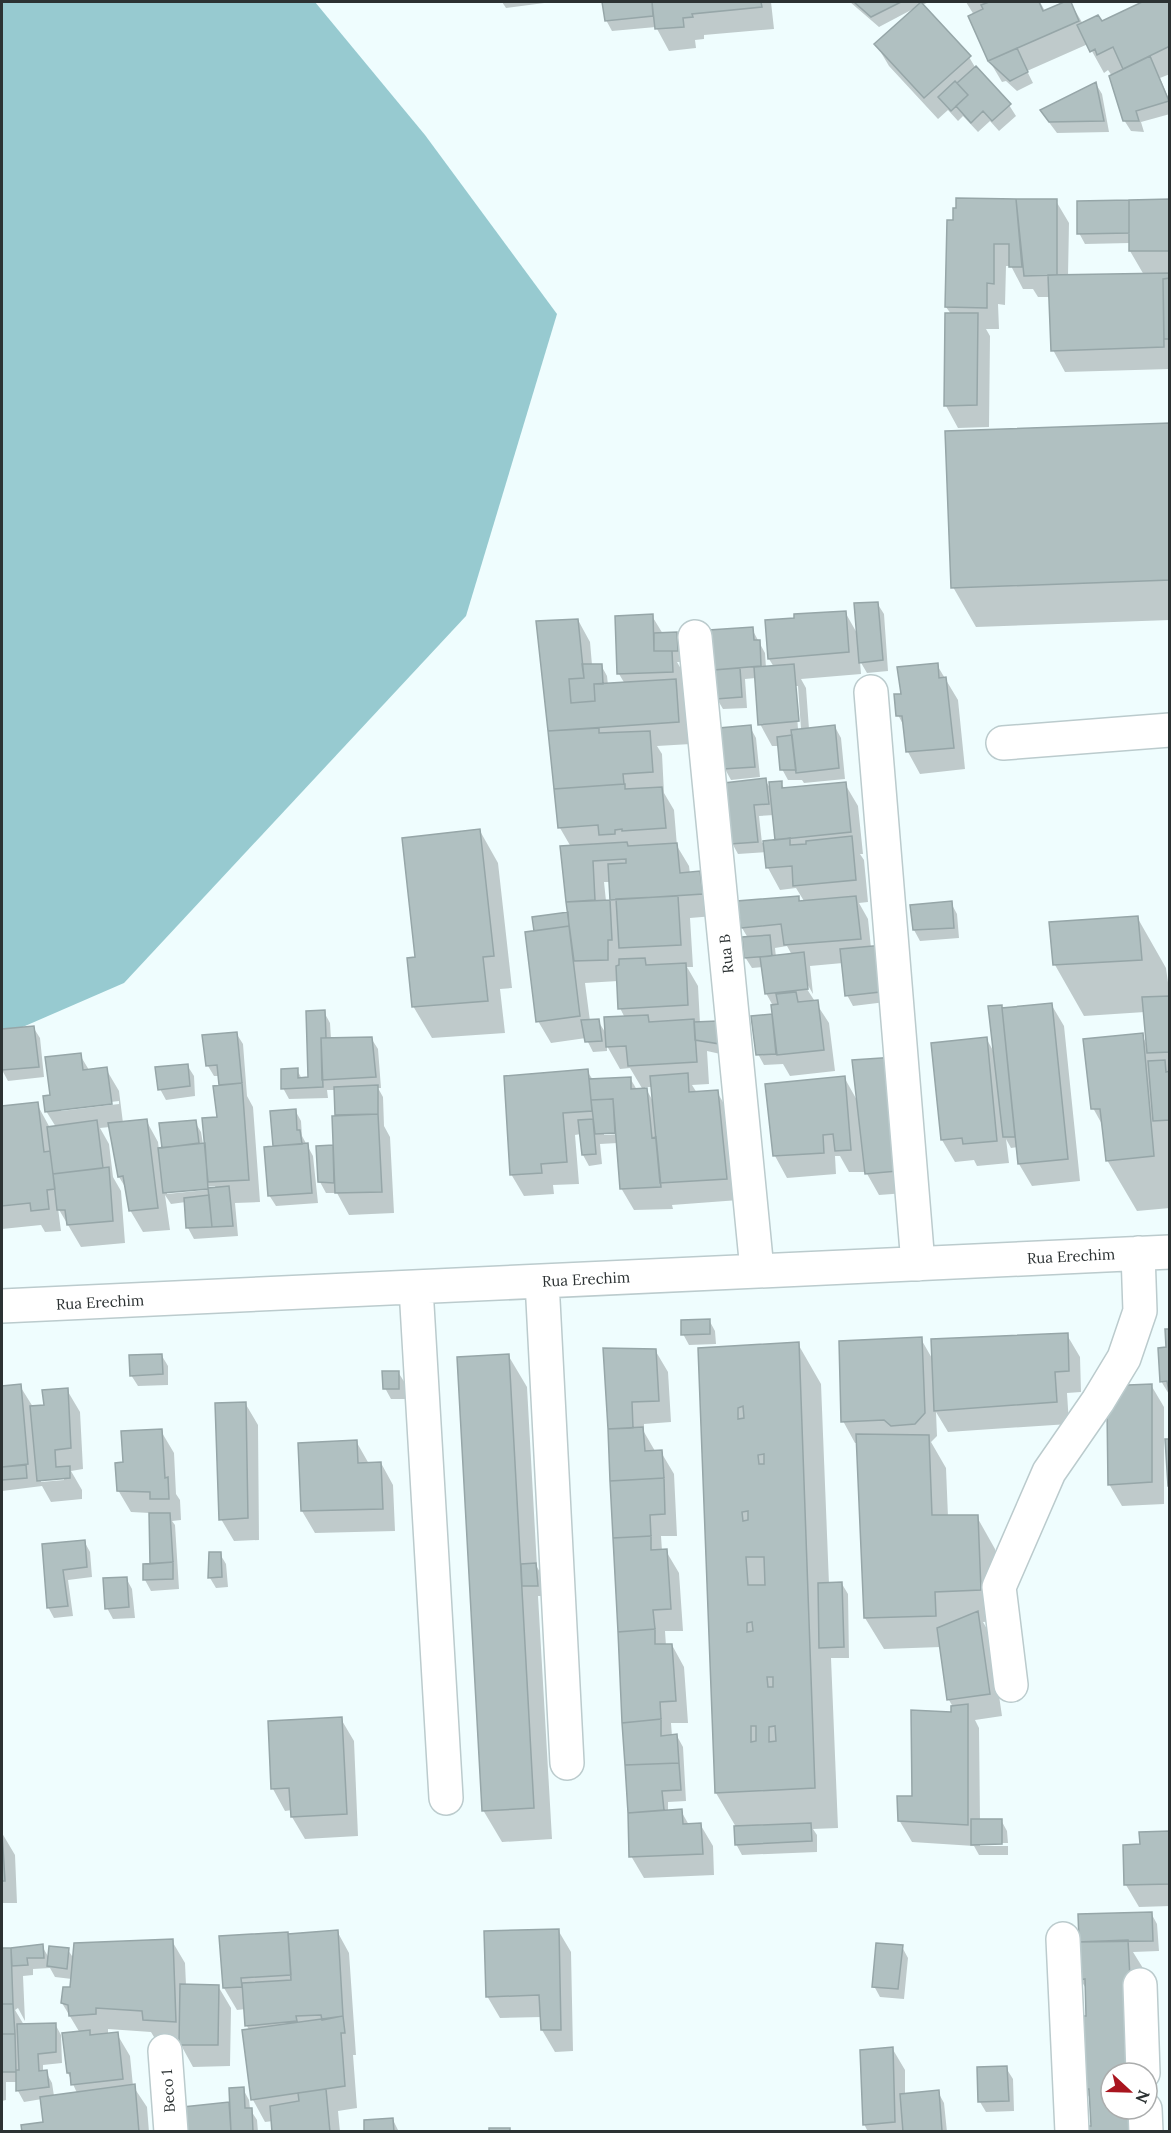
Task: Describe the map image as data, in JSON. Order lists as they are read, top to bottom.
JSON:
{
  "streets": {
    "street": ["Rua B", "Rua Erechim", "Beco 1"]
  },
  "crossings": [
    ["Rua B", "Rua Erechim"]
  ],
  "north": "right"
}
